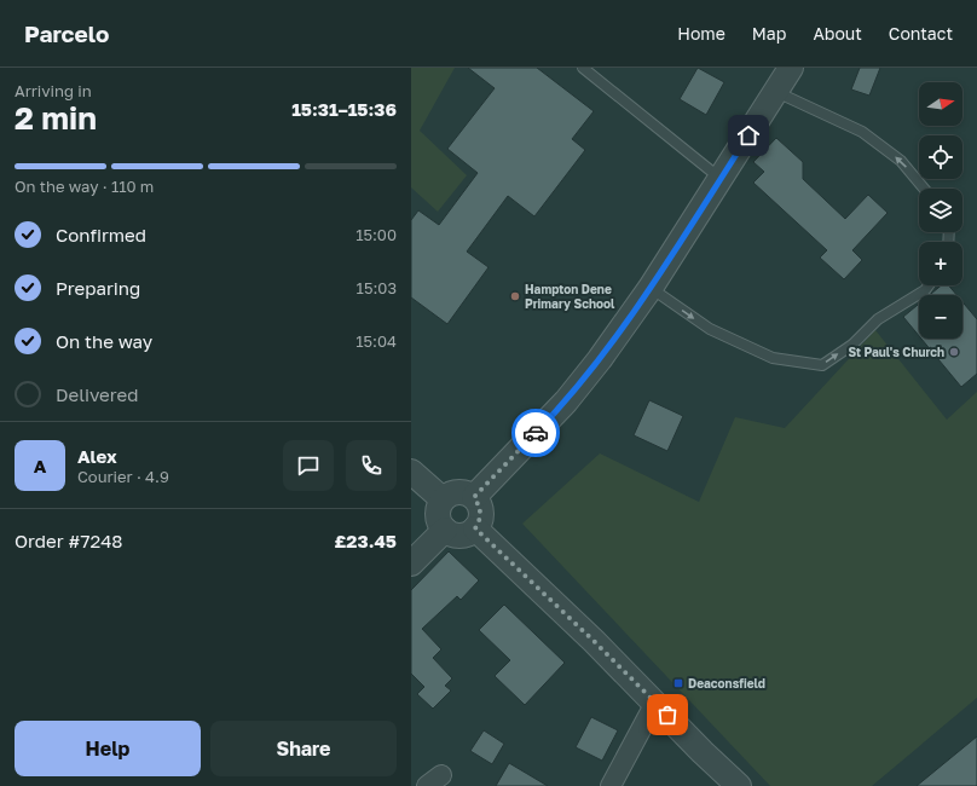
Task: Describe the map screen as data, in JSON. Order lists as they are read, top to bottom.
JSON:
{
  "places": {
    "other": ["Hampton Dene Primary School", "St Paul's Church"],
    "transit": ["Deaconsfield"]
  },
  "north": "right",
  "page": {
    "header": "Parcelo",
    "nav": [
      "Home",
      "Map",
      "About",
      "Contact"
    ],
    "heading": ["2 min", "Arriving in", "15:31–15:36"],
    "panel": [
      "Alex",
      "Courier · 4.9",
      "Order #7248",
      "£23.45"
    ],
    "map_buttons": ["+", "−"],
    "bar": "On the way · 110 m",
    "list": [
      ["Confirmed", "15:00"],
      ["Preparing", "15:03"],
      ["On the way", "15:04"],
      "Delivered"
    ],
    "round": "A",
    "buttons": ["Help", "Share"]
  }
}
